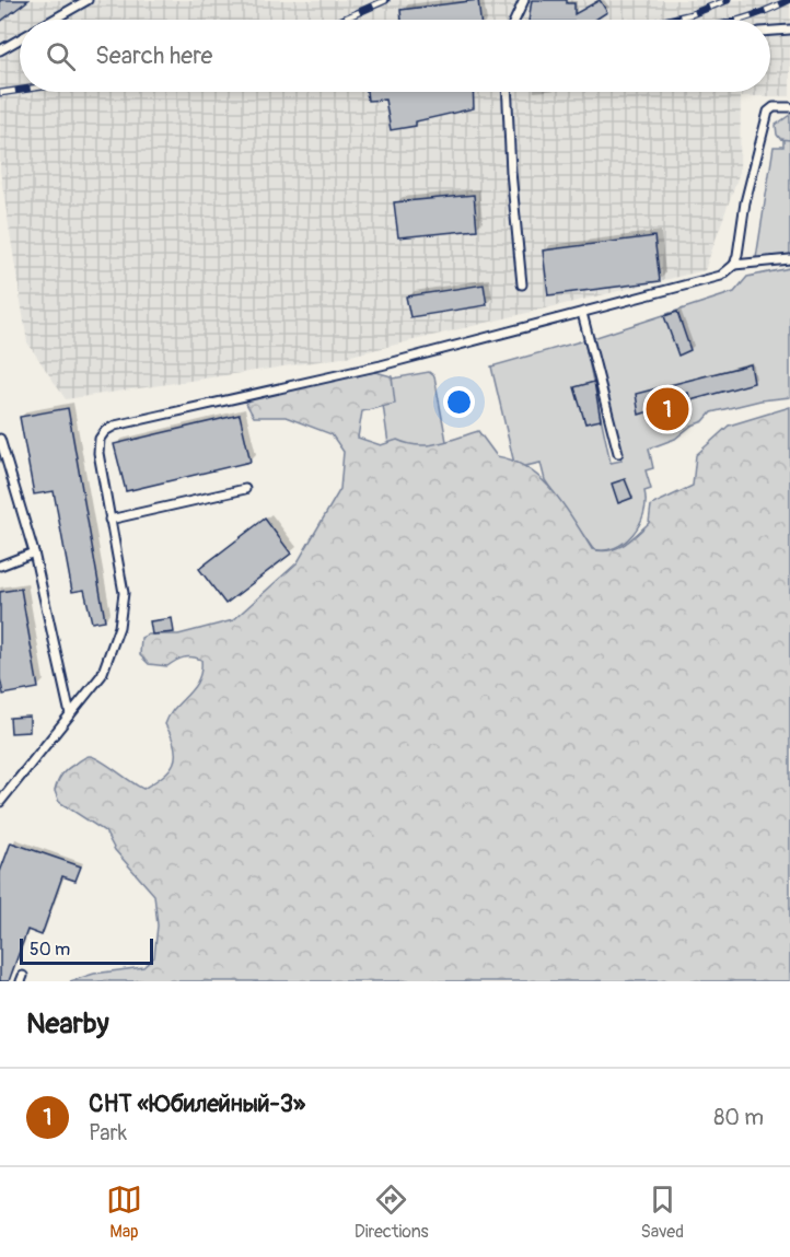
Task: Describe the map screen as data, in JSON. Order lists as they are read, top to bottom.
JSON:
{
  "scale_bar": "50 m",
  "page": {
    "search": "Search here",
    "pins": "1",
    "scale": "50 m",
    "heading": "Nearby",
    "list": [
      {
        "mark": "1",
        "name": "СНТ «Юбилейный-3»",
        "note": "Park",
        "value": "80 m"
      }
    ],
    "nav": ["Map", "Directions", "Saved"]
  }
}
